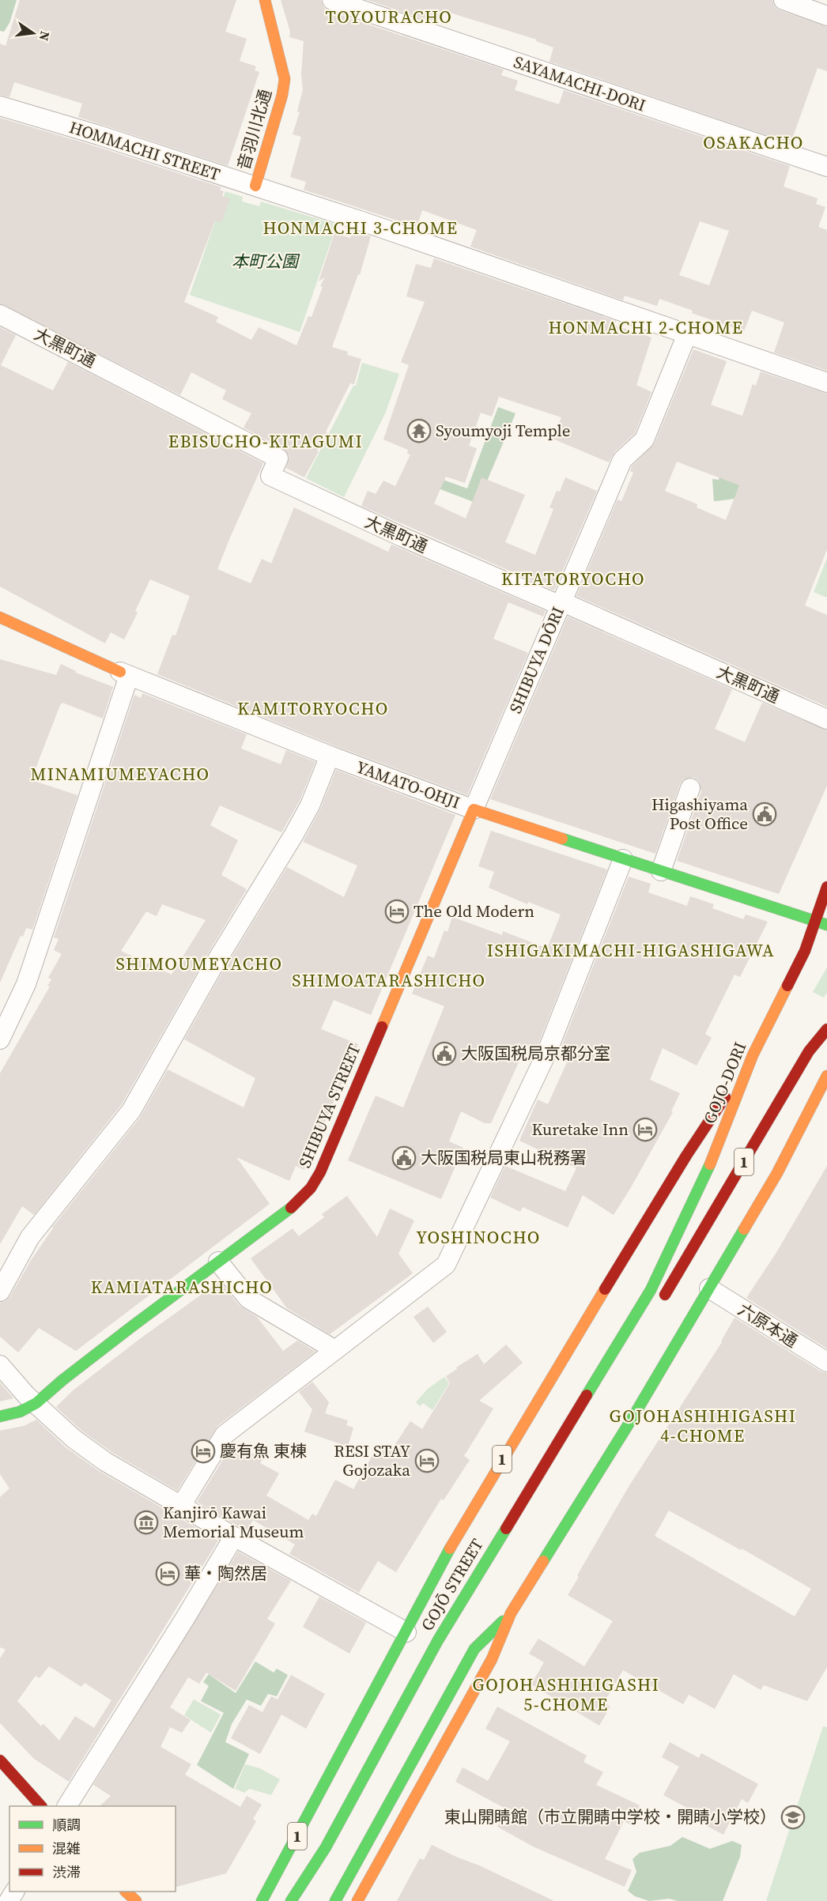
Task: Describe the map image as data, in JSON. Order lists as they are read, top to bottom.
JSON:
{
  "streets": {
    "main road": [
      "音羽川北通",
      "YAMATO-OHJI",
      "GOJO-DORI",
      "SHIBUYA STREET",
      "1",
      "GOJŌ STREET"
    ],
    "street": [
      "SAYAMACHI-DORI",
      "HOMMACHI STREET",
      "大黒町通",
      "SHIBUYA DŌRI",
      "六原本通"
    ]
  },
  "crossings": [
    ["音羽川北通", "HOMMACHI STREET"],
    ["HOMMACHI STREET", "SHIBUYA DŌRI"],
    ["大黒町通", "SHIBUYA DŌRI"],
    ["SHIBUYA DŌRI", "YAMATO-OHJI"],
    ["SHIBUYA DŌRI", "SHIBUYA STREET"],
    ["YAMATO-OHJI", "GOJO-DORI"],
    ["YAMATO-OHJI", "SHIBUYA STREET"],
    ["GOJO-DORI", "1"],
    ["GOJO-DORI", "GOJŌ STREET"],
    ["1", "六原本通"]
  ],
  "districts": [
    "TOYOURACHO",
    "OSAKACHO",
    "HONMACHI 3-CHOME",
    "HONMACHI 2-CHOME",
    "EBISUCHO-KITAGUMI",
    "KITATORYOCHO",
    "KAMITORYOCHO",
    "MINAMIUMEYACHO",
    "ISHIGAKIMACHI-HIGASHIGAWA",
    "SHIMOUMEYACHO",
    "SHIMOATARASHICHO",
    "YOSHINOCHO",
    "KAMIATARASHICHO",
    "GOJOHASHIHIGASHI 4-CHOME",
    "GOJOHASHIHIGASHI 5-CHOME"
  ],
  "parks": ["本町公園"],
  "places": {
    "temple": ["Syoumyoji Temple"],
    "public building": ["Higashiyama Post Office", "大阪国税局京都分室", "大阪国税局東山税務署"],
    "hotel": [
      "The Old Modern",
      "Kuretake Inn",
      "慶有魚 東棟",
      "RESI STAY Gojozaka",
      "華・陶然居"
    ],
    "museum": ["Kanjirō Kawai Memorial Museum"],
    "school or university": ["東山開睛館（市立開睛中学校・開睛小学校）"]
  },
  "legend": ["順調", "混雑", "渋滞"],
  "north": "right"
}
